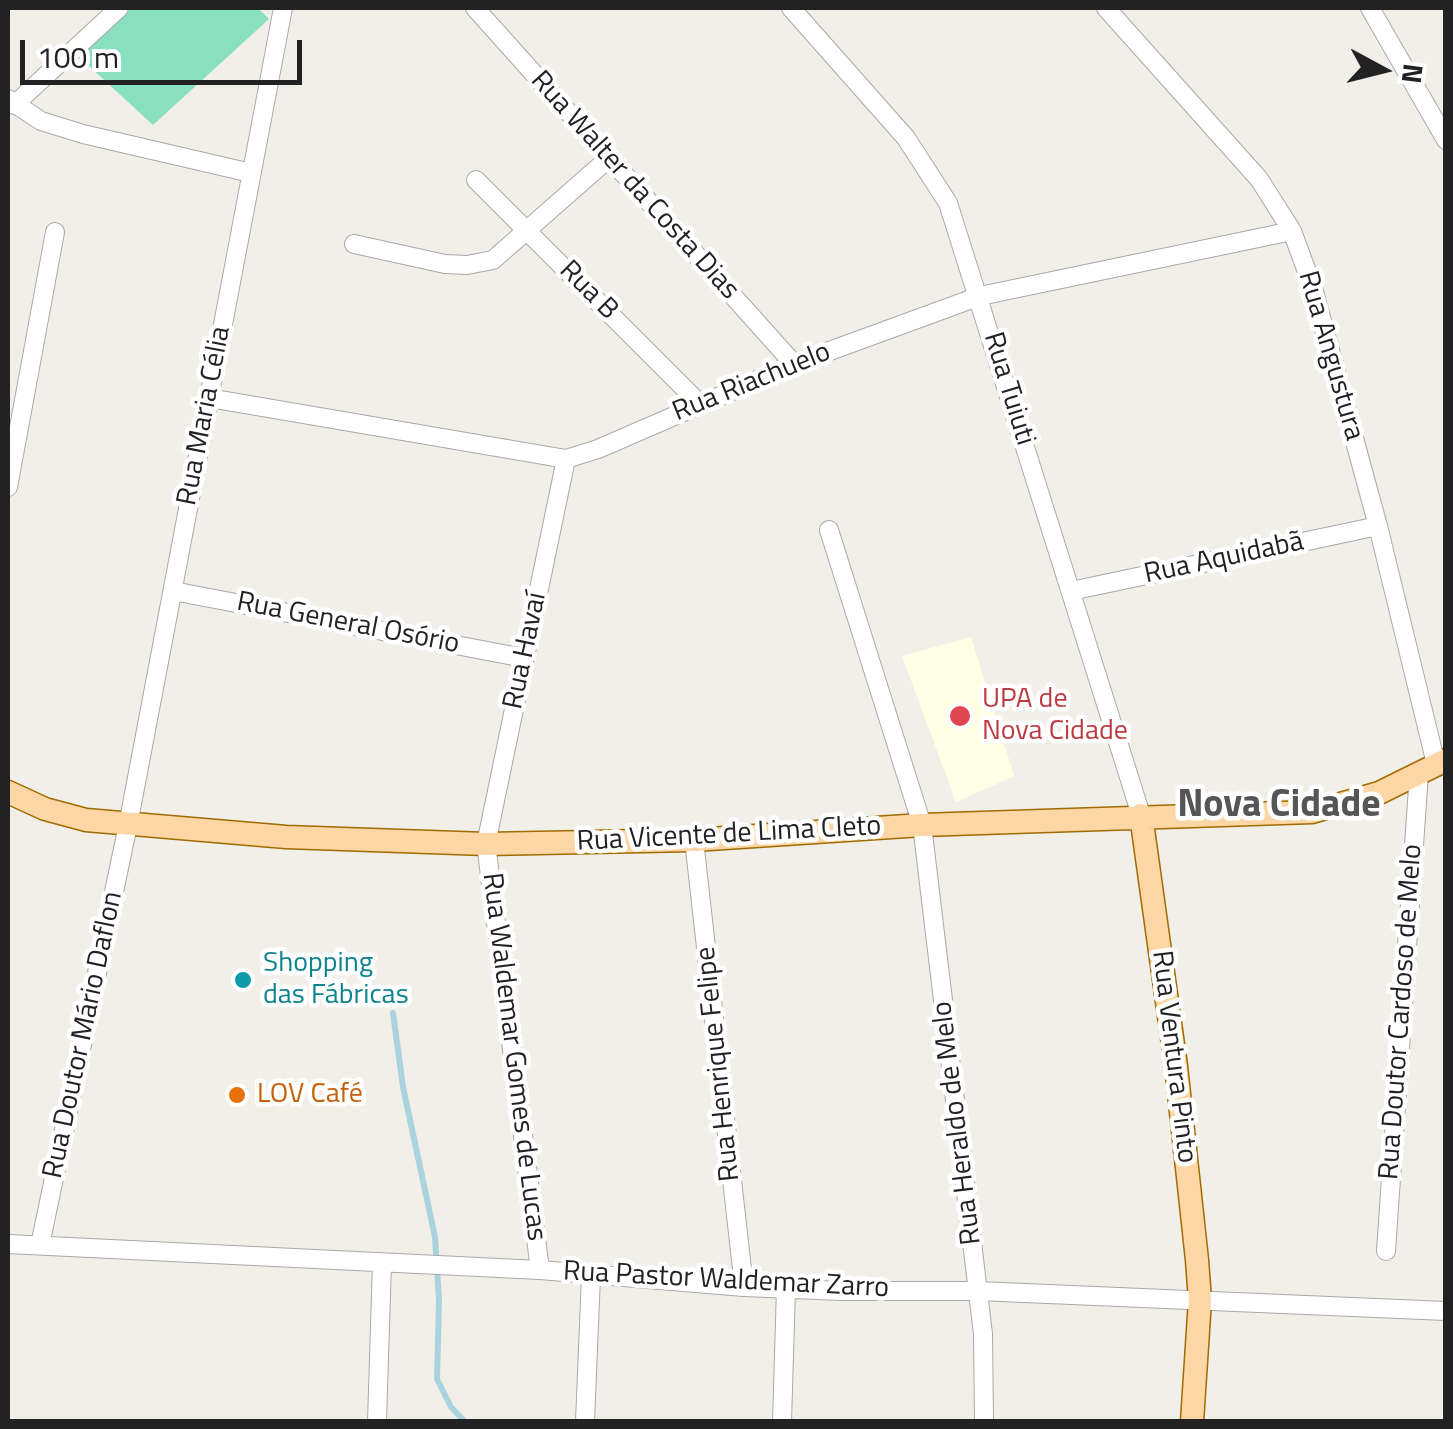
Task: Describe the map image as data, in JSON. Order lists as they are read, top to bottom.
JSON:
{
  "streets": {
    "main road": ["Rua Vicente de Lima Cleto", "Rua Ventura Pinto"],
    "street": [
      "Rua Walter da Costa Dias",
      "Rua B",
      "Rua Angustura",
      "Rua Riachuelo",
      "Rua Tuiuti",
      "Rua Maria Célia",
      "Rua Aquidabã",
      "Rua General Osório",
      "Rua Havaí",
      "Rua Doutor Cardoso de Melo",
      "Rua Doutor Mário Daflon",
      "Rua Waldemar Gomes de Lucas",
      "Rua Henrique Felipe",
      "Rua Heraldo de Melo",
      "Rua Pastor Waldemar Zarro"
    ]
  },
  "crossings": [
    ["Rua Walter da Costa Dias", "Rua Riachuelo"],
    ["Rua B", "Rua Riachuelo"],
    ["Rua Angustura", "Rua Riachuelo"],
    ["Rua Angustura", "Rua Aquidabã"],
    ["Rua Angustura", "Rua Vicente de Lima Cleto"],
    ["Rua Angustura", "Rua Doutor Cardoso de Melo"],
    ["Rua Riachuelo", "Rua Tuiuti"],
    ["Rua Riachuelo", "Rua Maria Célia"],
    ["Rua Riachuelo", "Rua Havaí"],
    ["Rua Tuiuti", "Rua Aquidabã"],
    ["Rua Tuiuti", "Rua Vicente de Lima Cleto"],
    ["Rua Tuiuti", "Rua Ventura Pinto"],
    ["Rua Maria Célia", "Rua General Osório"],
    ["Rua Maria Célia", "Rua Vicente de Lima Cleto"],
    ["Rua Maria Célia", "Rua Doutor Mário Daflon"],
    ["Rua General Osório", "Rua Havaí"],
    ["Rua Havaí", "Rua Vicente de Lima Cleto"],
    ["Rua Havaí", "Rua Waldemar Gomes de Lucas"],
    ["Rua Vicente de Lima Cleto", "Rua Doutor Cardoso de Melo"],
    ["Rua Vicente de Lima Cleto", "Rua Doutor Mário Daflon"],
    ["Rua Vicente de Lima Cleto", "Rua Waldemar Gomes de Lucas"],
    ["Rua Vicente de Lima Cleto", "Rua Ventura Pinto"],
    ["Rua Vicente de Lima Cleto", "Rua Henrique Felipe"],
    ["Rua Vicente de Lima Cleto", "Rua Heraldo de Melo"],
    ["Rua Doutor Mário Daflon", "Rua Pastor Waldemar Zarro"],
    ["Rua Waldemar Gomes de Lucas", "Rua Pastor Waldemar Zarro"],
    ["Rua Ventura Pinto", "Rua Pastor Waldemar Zarro"],
    ["Rua Henrique Felipe", "Rua Pastor Waldemar Zarro"],
    ["Rua Heraldo de Melo", "Rua Pastor Waldemar Zarro"]
  ],
  "districts": ["Nova Cidade"],
  "places": ["UPA de Nova Cidade", "Shopping das Fábricas", "LOV Café"],
  "scale_bar": "100 m",
  "north": "right"
}
